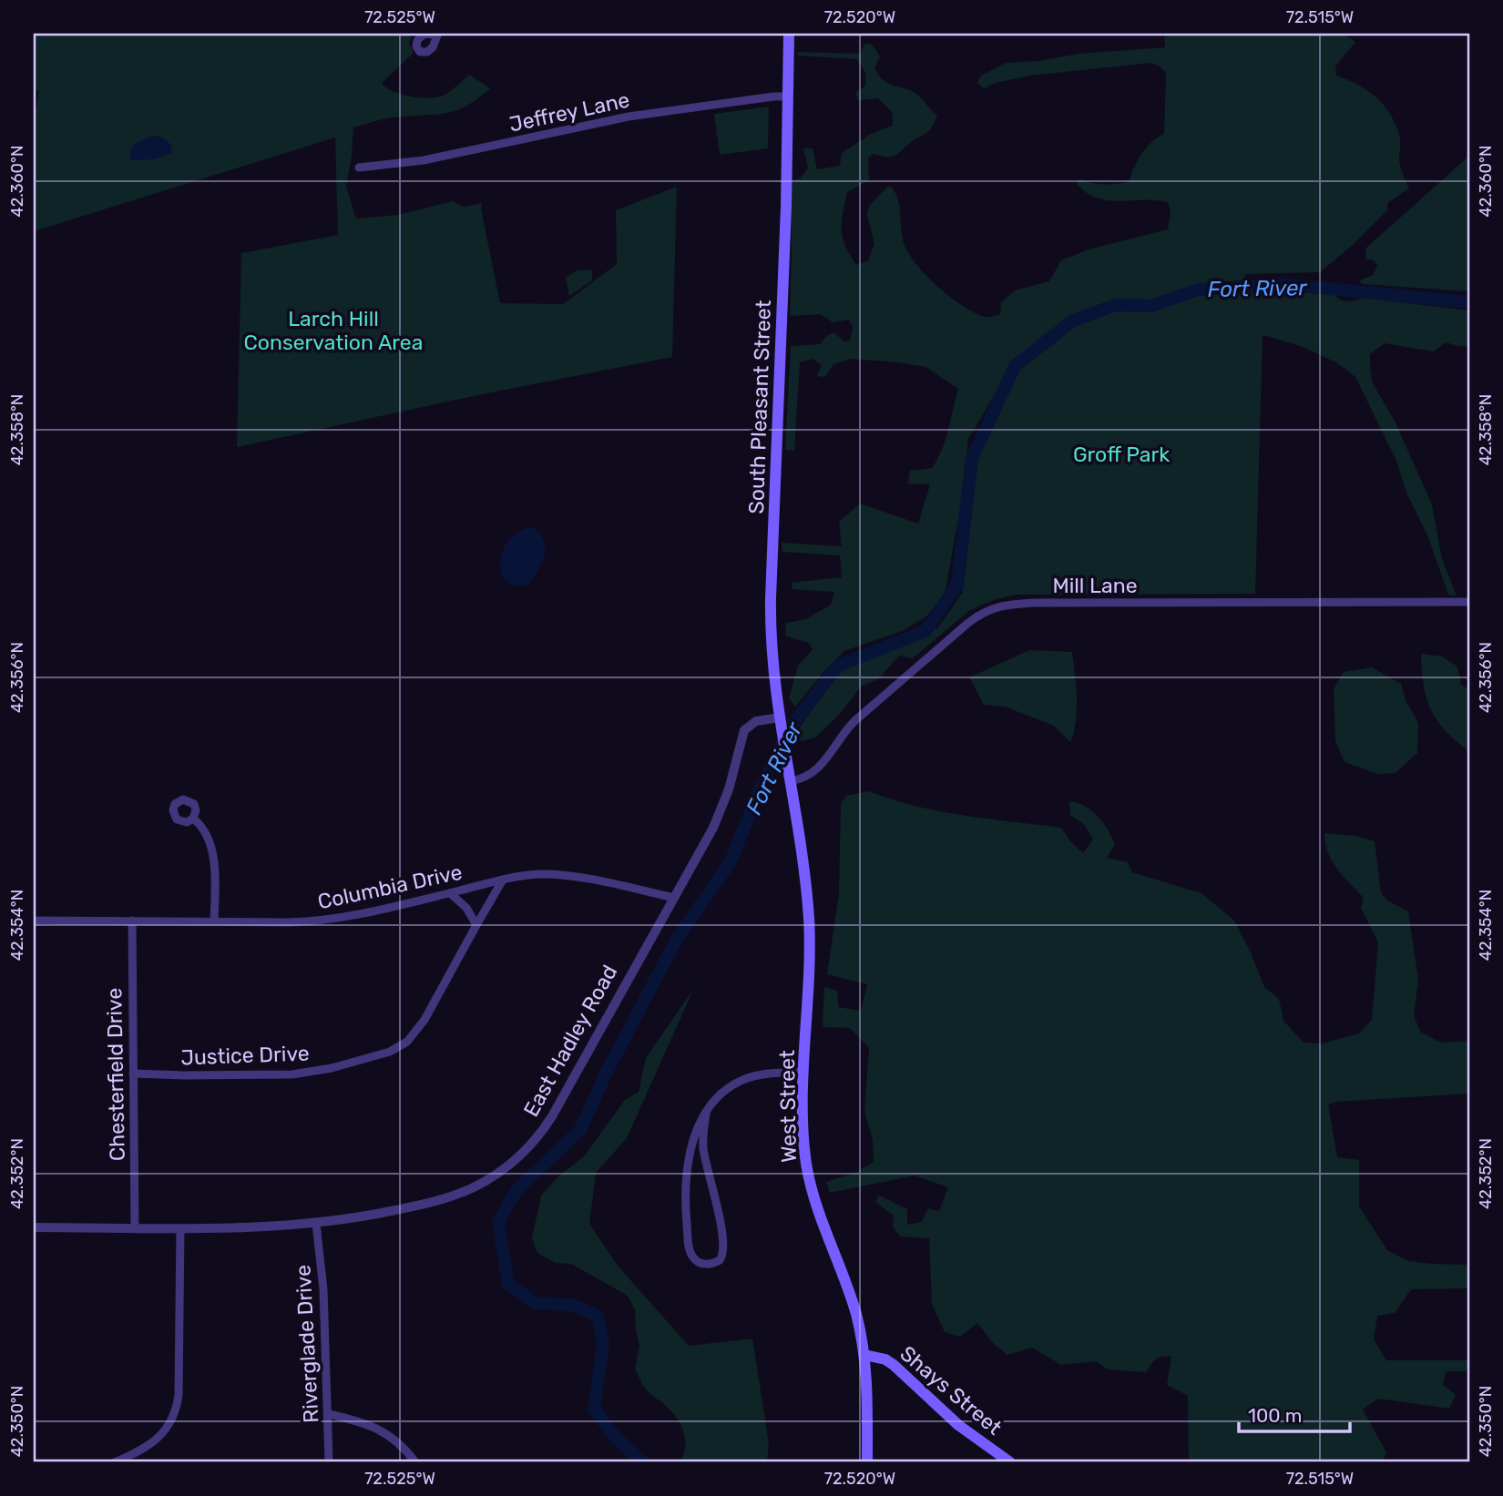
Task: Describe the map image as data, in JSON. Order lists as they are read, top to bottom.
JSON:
{
  "streets": {
    "main road": ["South Pleasant Street", "West Street", "Shays Street"],
    "street": [
      "Jeffrey Lane",
      "Mill Lane",
      "Columbia Drive",
      "East Hadley Road",
      "Justice Drive",
      "Chesterfield Drive",
      "Riverglade Drive"
    ]
  },
  "crossings": [
    ["Jeffrey Lane", "South Pleasant Street"],
    ["South Pleasant Street", "Mill Lane"],
    ["South Pleasant Street", "East Hadley Road"],
    ["South Pleasant Street", "West Street"],
    ["Mill Lane", "West Street"],
    ["Columbia Drive", "East Hadley Road"],
    ["Columbia Drive", "Justice Drive"],
    ["Columbia Drive", "Chesterfield Drive"],
    ["East Hadley Road", "Chesterfield Drive"],
    ["East Hadley Road", "Riverglade Drive"],
    ["Justice Drive", "Chesterfield Drive"],
    ["West Street", "Shays Street"]
  ],
  "water": ["Fort River"],
  "parks": ["Larch Hill Conservation Area", "Groff Park"],
  "scale_bar": "100 m",
  "coordinates": [
    "72.525°W",
    "72.520°W",
    "72.515°W",
    "42.360°N",
    "42.358°N",
    "42.356°N",
    "42.354°N",
    "42.352°N",
    "42.350°N"
  ]
}
